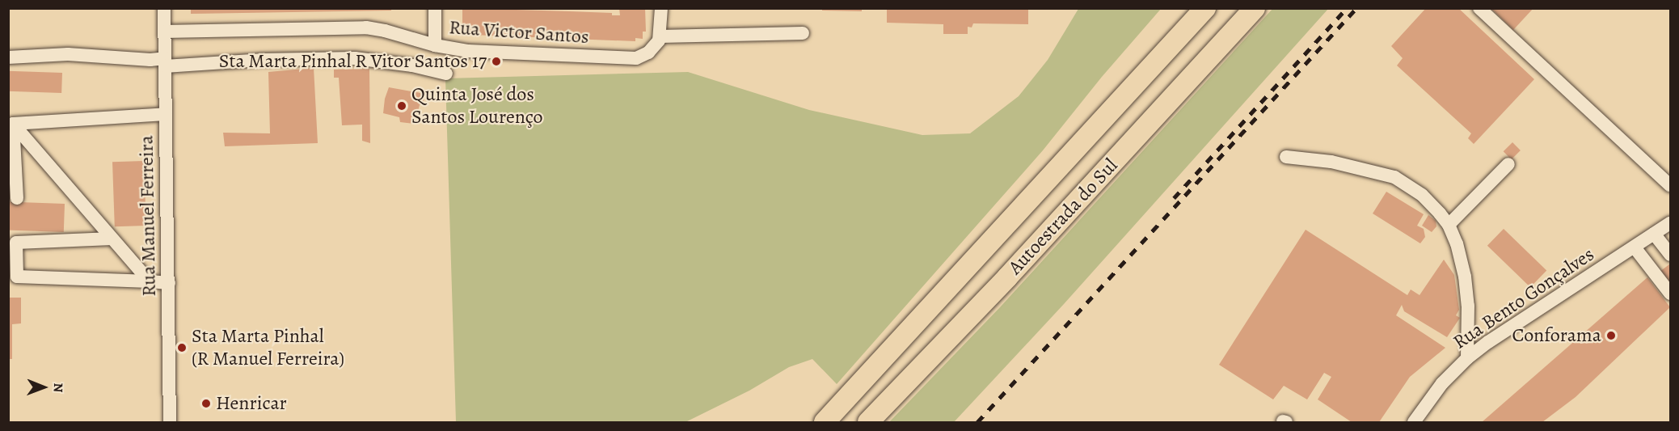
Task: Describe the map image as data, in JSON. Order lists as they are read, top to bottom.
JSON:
{
  "streets": {
    "highway": ["Autoestrada do Sul"],
    "street": ["Rua Victor Santos", "Rua Manuel Ferreira", "Rua Bento Gonçalves"]
  },
  "crossings": [
    ["Rua Victor Santos", "Rua Manuel Ferreira"]
  ],
  "places": [
    "Sta Marta Pinhal R Vitor Santos 17",
    "Quinta José dos Santos Lourenço",
    "Conforama",
    "Sta Marta Pinhal (R Manuel Ferreira)",
    "Henricar"
  ],
  "north": "right"
}
